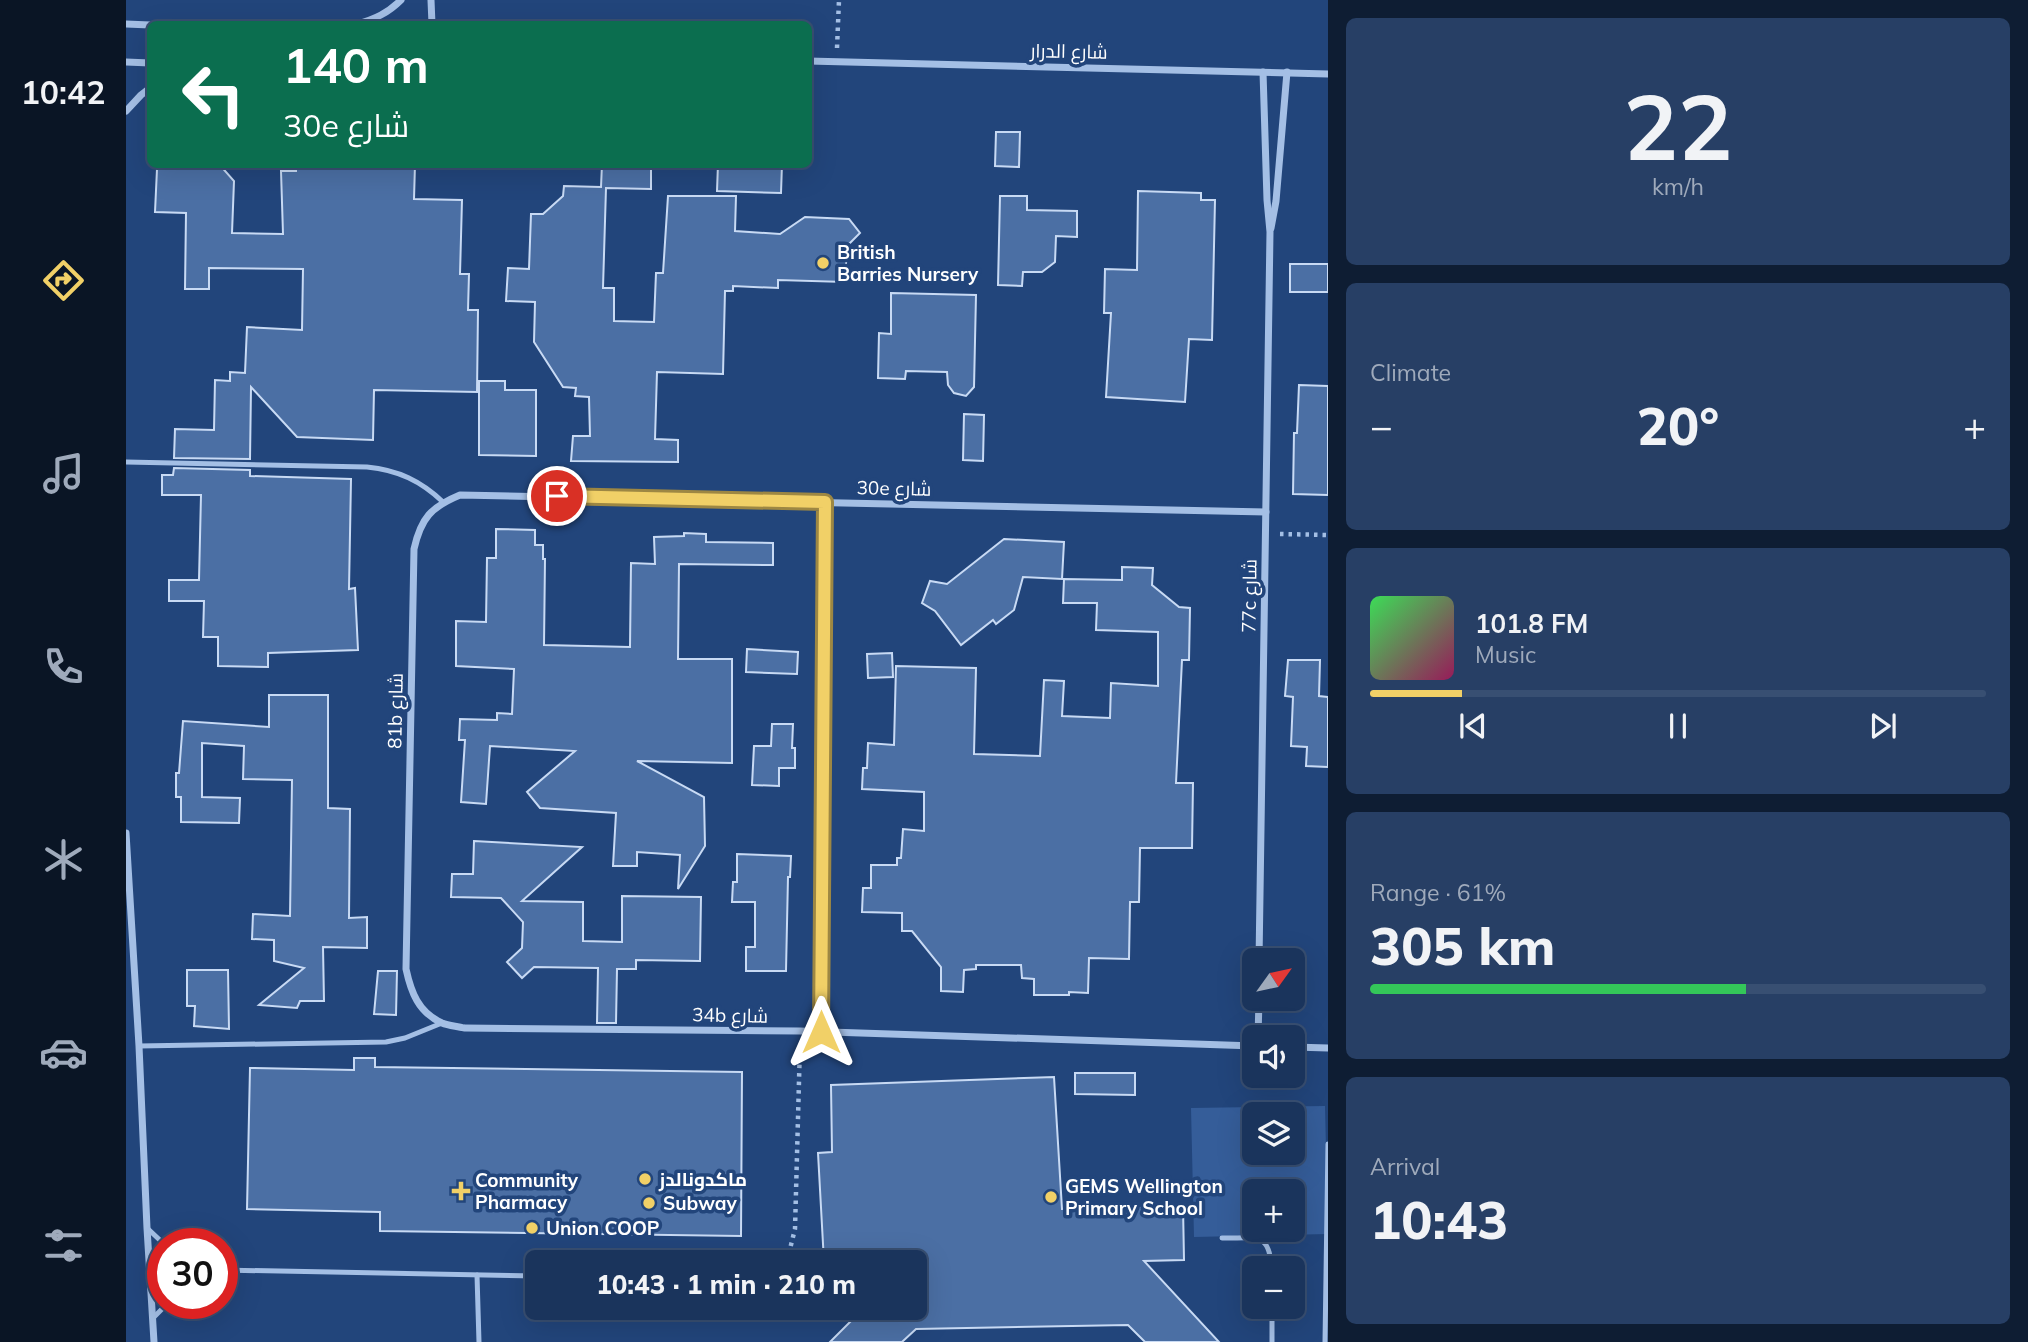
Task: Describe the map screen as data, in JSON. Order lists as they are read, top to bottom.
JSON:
{
  "streets": {
    "street": [
      "شارع الدرار",
      "30e شارع",
      "77c شارع",
      "81b شارع",
      "34b شارع"
    ]
  },
  "crossings": [
    ["شارع الدرار", "77c شارع"],
    ["30e شارع", "77c شارع"],
    ["30e شارع", "81b شارع"],
    ["81b شارع", "34b شارع"]
  ],
  "places": {
    "other": [
      "British Barries Nursery",
      "ماكدونالدز",
      "GEMS Wellington Primary School",
      "Subway",
      "Union COOP"
    ],
    "health": ["Community Pharmacy"]
  },
  "north": "top right",
  "page": {
    "tabs": "10:42",
    "tile": [
      ["22", "km/h"],
      "Climate",
      ["Range · 61%", "305 km"],
      ["Arrival", "10:43"]
    ],
    "turn": ["140 m", "30e شارع"],
    "heat": ["−", "20°", "+"],
    "song": ["101.8 FM", "Music"],
    "map_buttons": ["+", "−"],
    "limit": "30",
    "trip": "10:43 · 1 min · 210 m"
  }
}
